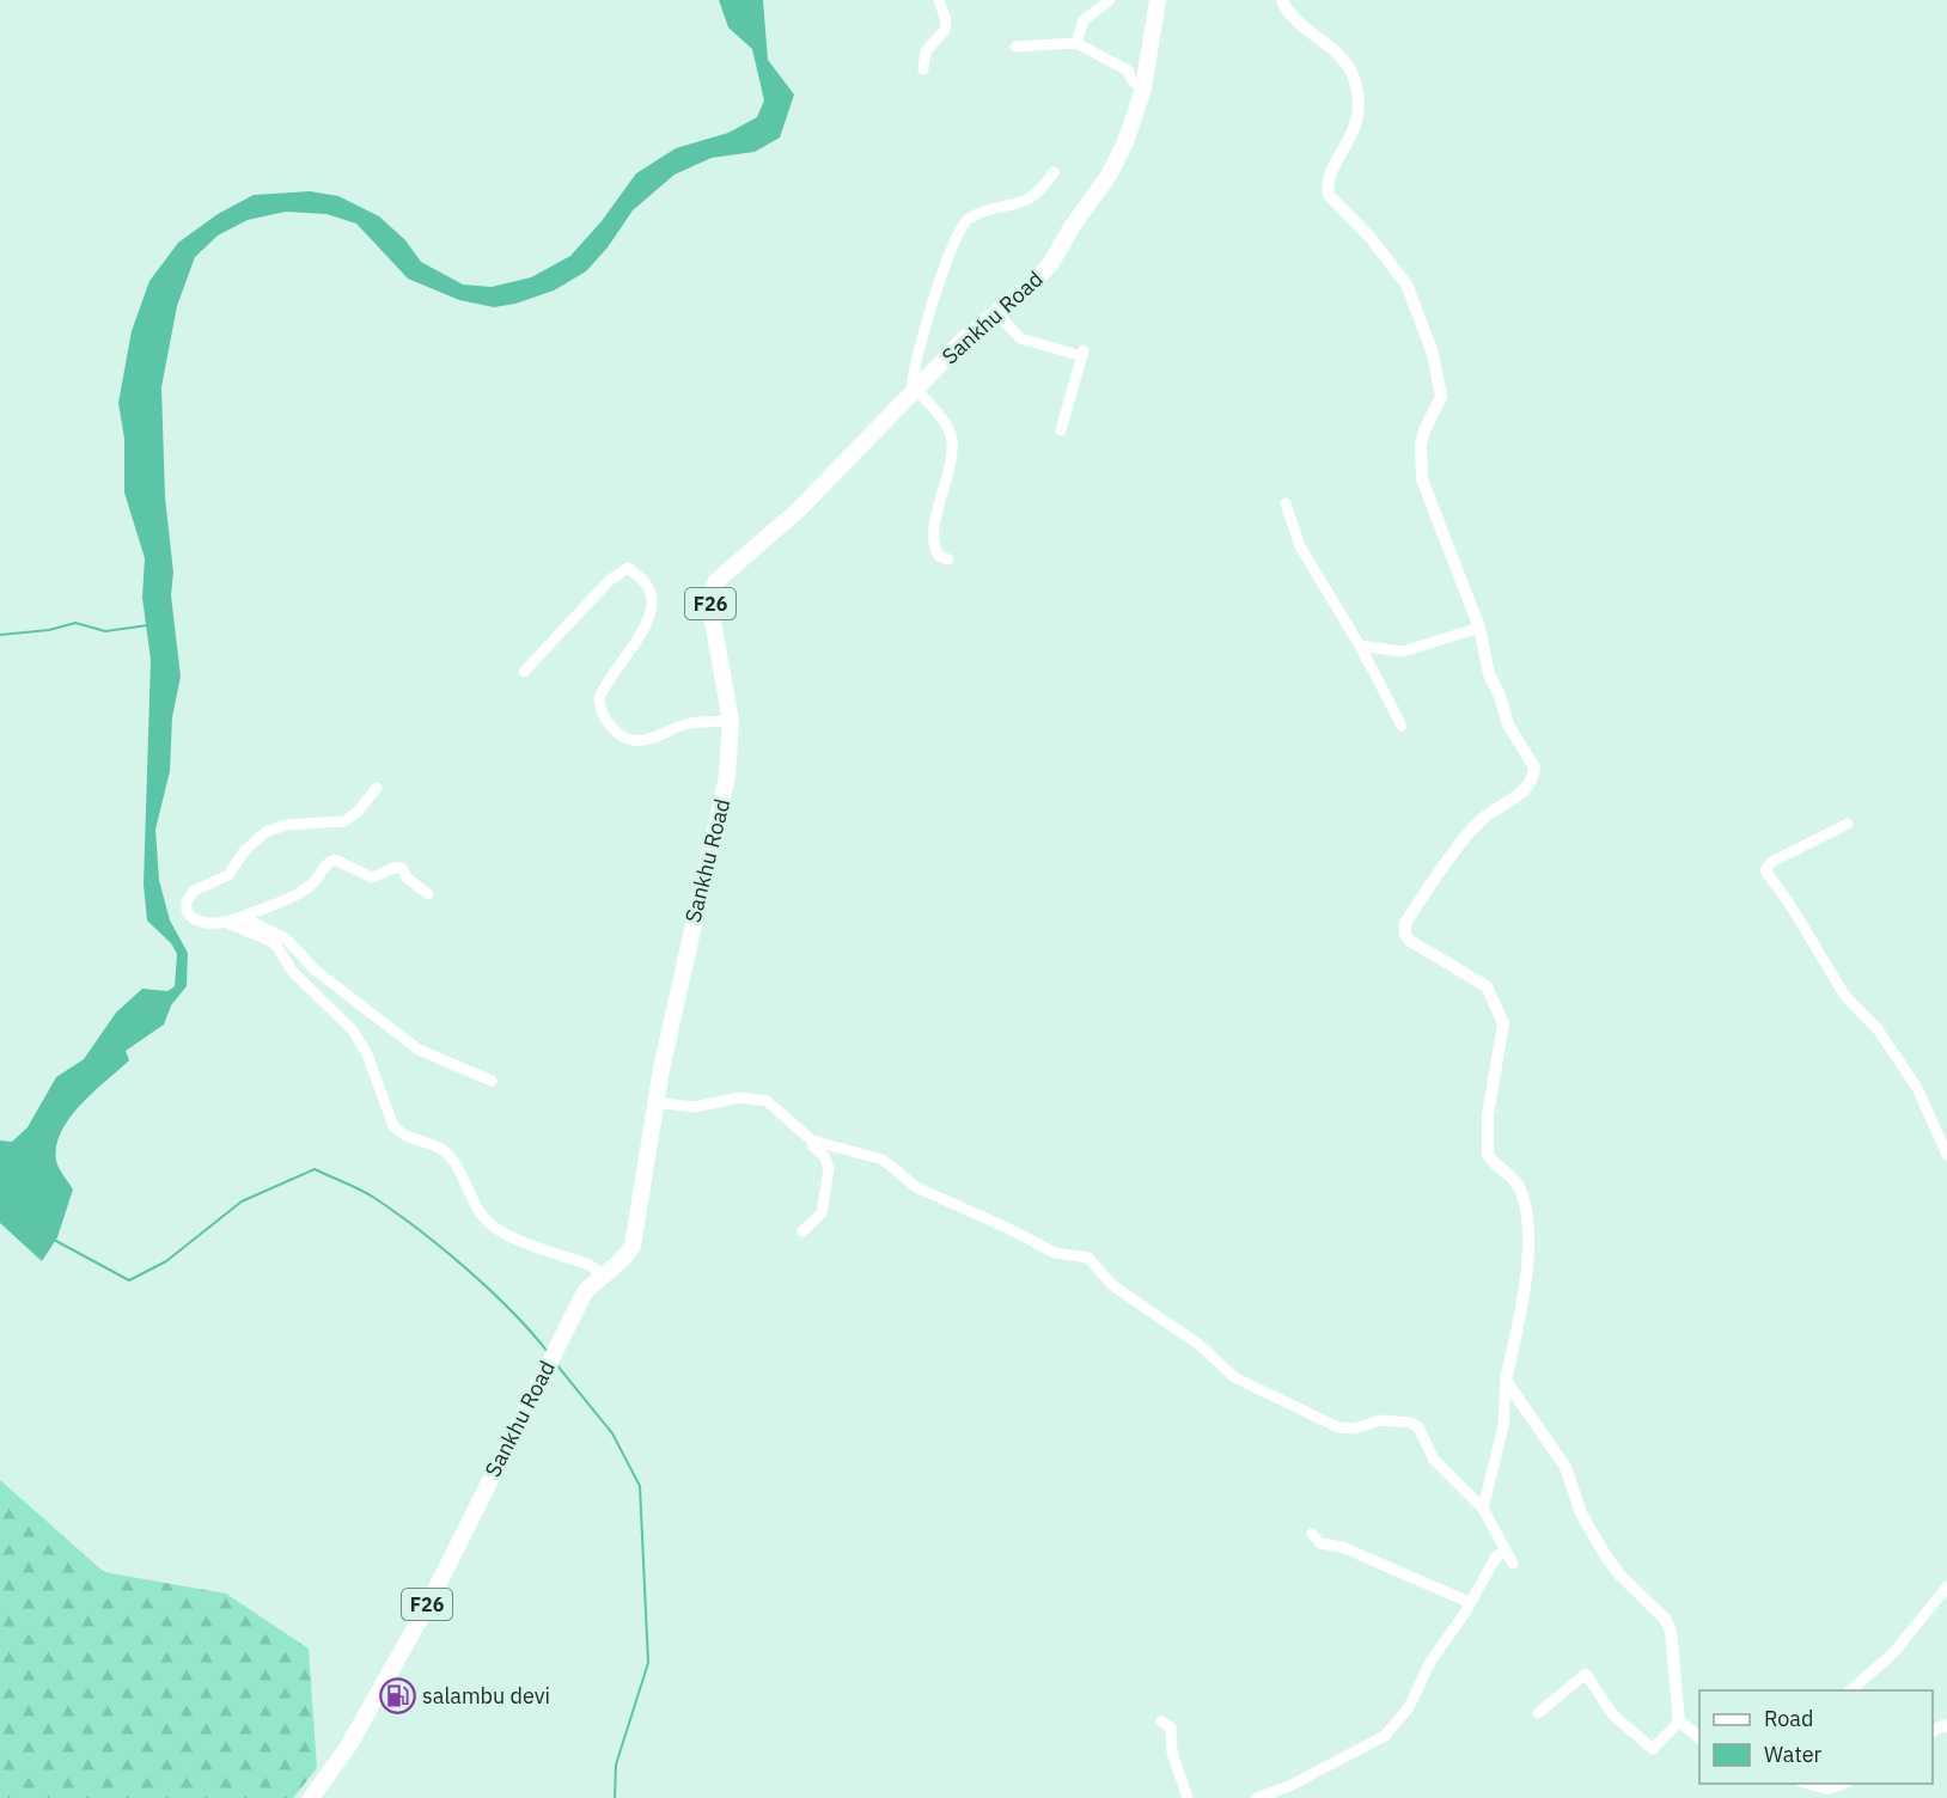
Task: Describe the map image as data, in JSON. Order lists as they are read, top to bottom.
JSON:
{
  "streets": {
    "main road": ["Sankhu Road", "F26"]
  },
  "places": {
    "fuel station": ["salambu devi"]
  },
  "legend": ["Road", "Water"]
}
